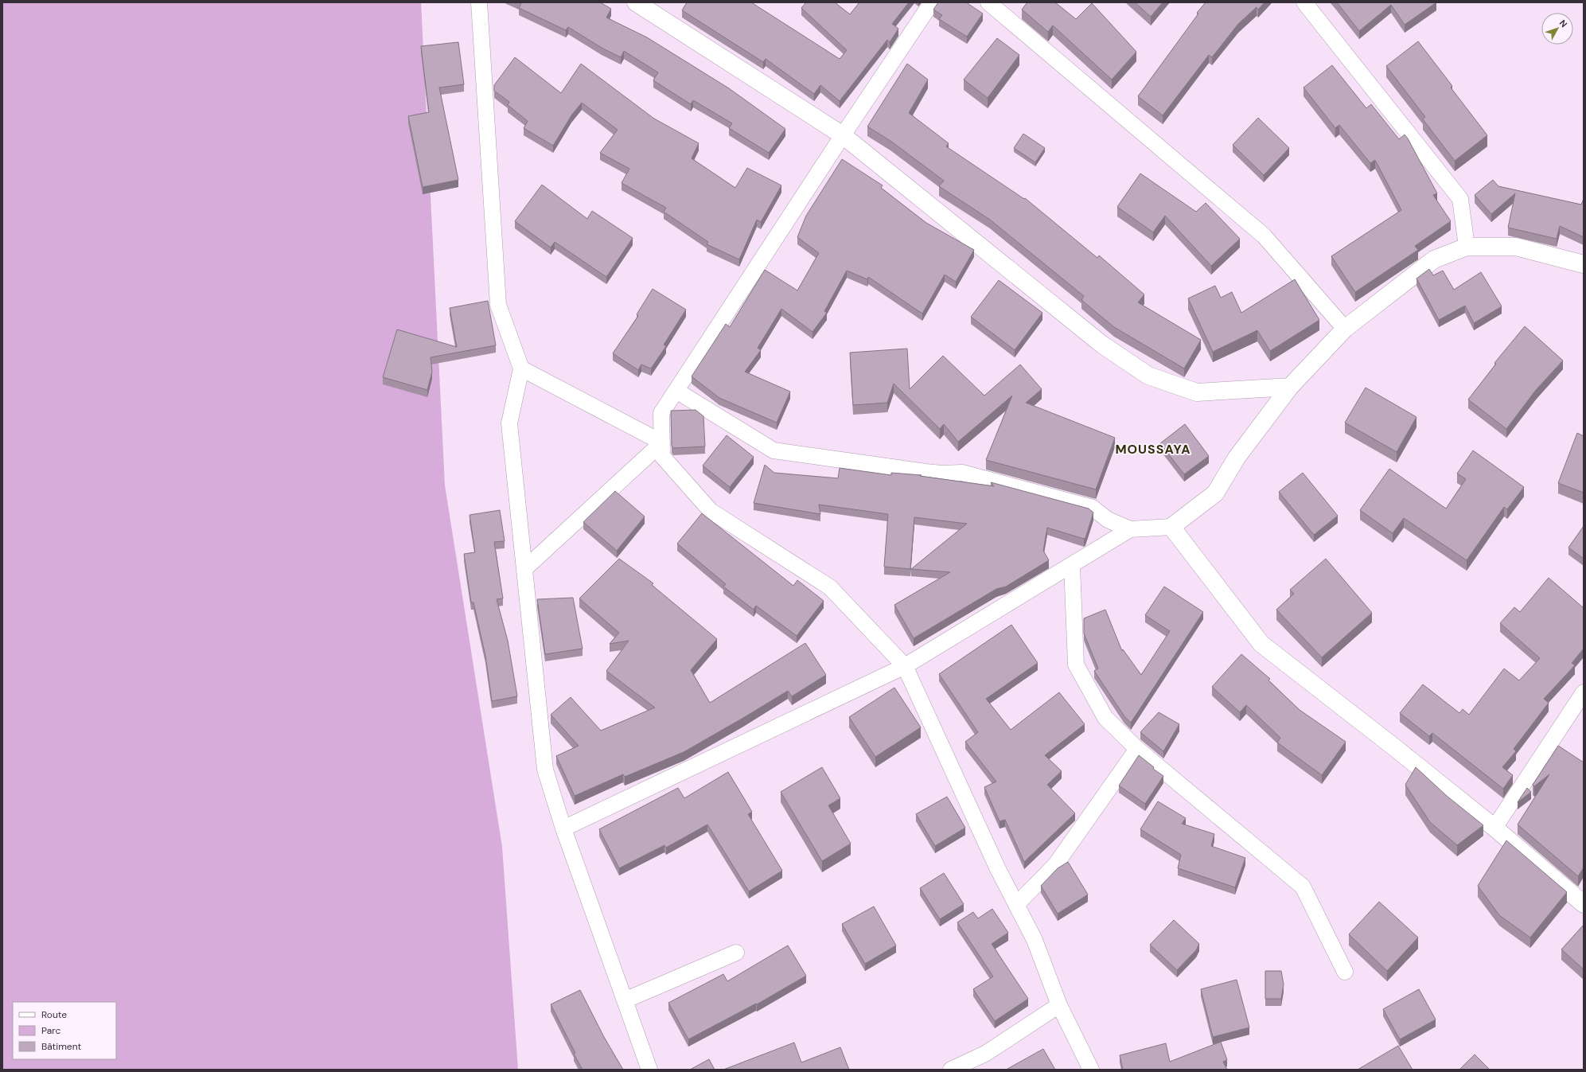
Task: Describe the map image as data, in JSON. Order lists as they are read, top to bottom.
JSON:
{
  "districts": ["MOUSSAYA"],
  "legend": ["Route", "Parc", "Bâtiment"],
  "north": "top right"
}
